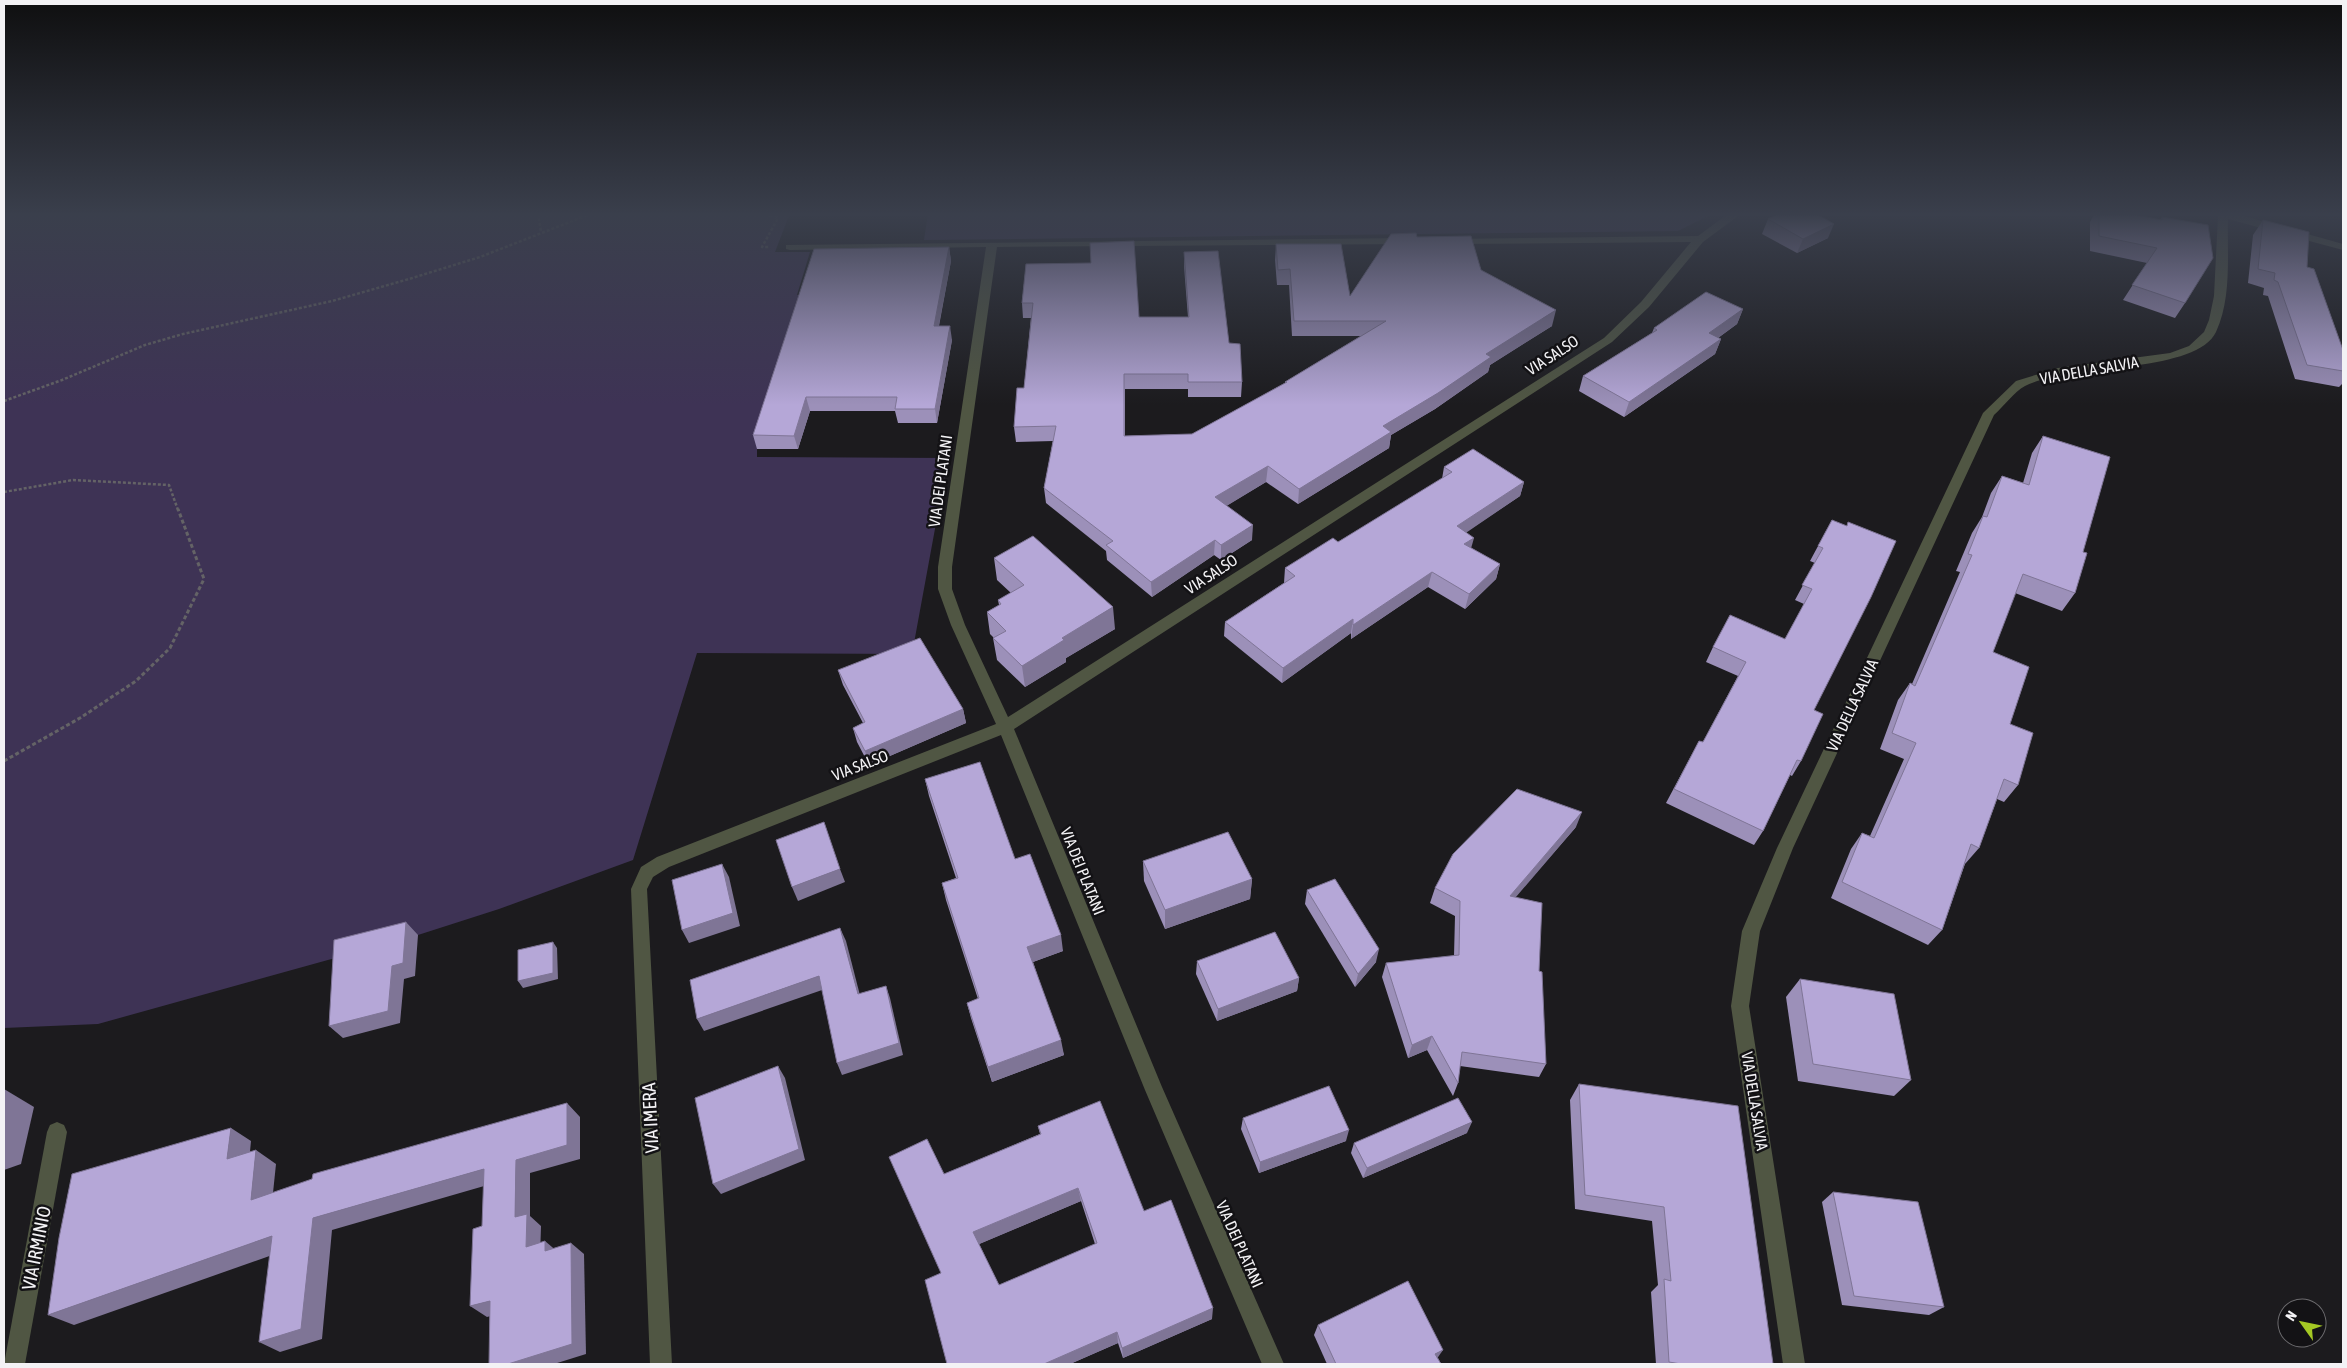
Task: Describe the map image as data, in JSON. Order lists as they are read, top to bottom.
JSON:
{
  "streets": {
    "street": [
      "VIA SALSO",
      "VIA DELLA SALVIA",
      "VIA DEI PLATANI",
      "VIA IMERA",
      "VIA IRMINIO"
    ]
  },
  "crossings": [
    ["VIA SALSO", "VIA DEI PLATANI"],
    ["VIA SALSO", "VIA IMERA"]
  ],
  "north": "top left"
}
